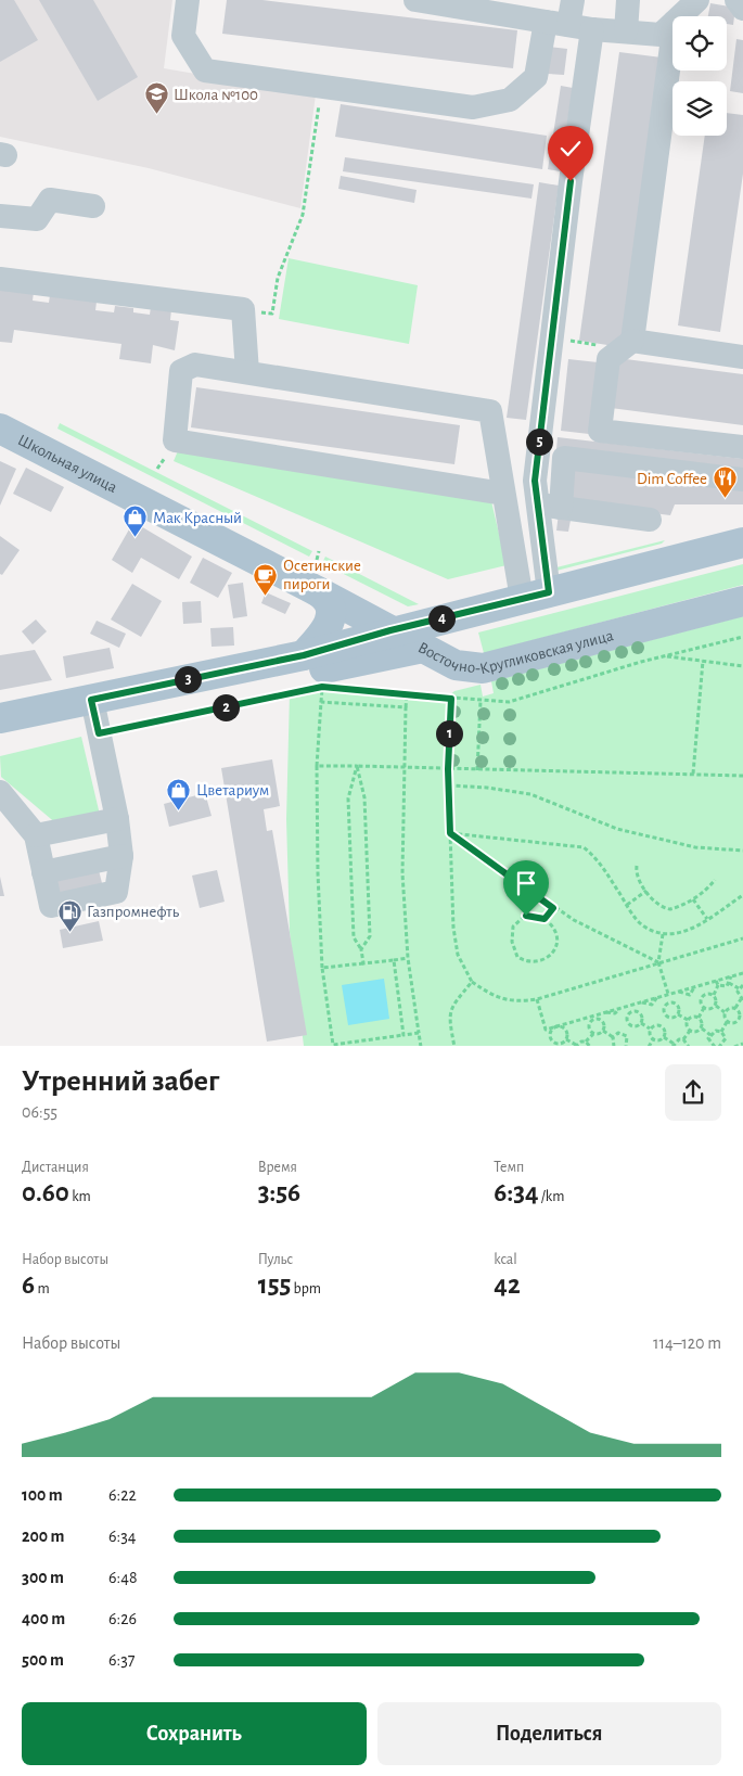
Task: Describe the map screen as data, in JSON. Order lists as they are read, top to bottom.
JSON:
{
  "streets": {
    "main road": ["Школьная улица", "Восточно-Кругликовская улица"]
  },
  "crossings": [
    ["Школьная улица", "Восточно-Кругликовская улица"]
  ],
  "places": {
    "school or university": ["Школа №100"],
    "restaurant": ["Dim Coffee"],
    "shop": ["Мак Красный", "Цветариум"],
    "cafe": ["Осетинские пироги"],
    "fuel station": ["Газпромнефть"]
  },
  "page": {
    "pins": [
      "5",
      "4",
      "3",
      "2",
      "1"
    ],
    "heading": ["Утренний забег", "06:55"],
    "stats": [
      ["Дистанция", "0.60 km"],
      ["Время", "3:56"],
      ["Темп", "6:34 /km"],
      ["Набор высоты", "6 m"],
      ["Пульс", "155 bpm"],
      ["kcal", "42"]
    ],
    "chart": ["Набор высоты", "114–120 m"],
    "list": [
      {
        "name": "100 m",
        "note": "6:22"
      },
      {
        "name": "200 m",
        "note": "6:34"
      },
      {
        "name": "300 m",
        "note": "6:48"
      },
      {
        "name": "400 m",
        "note": "6:26"
      },
      {
        "name": "500 m",
        "note": "6:37"
      }
    ],
    "buttons": ["Сохранить", "Поделиться"]
  }
}
